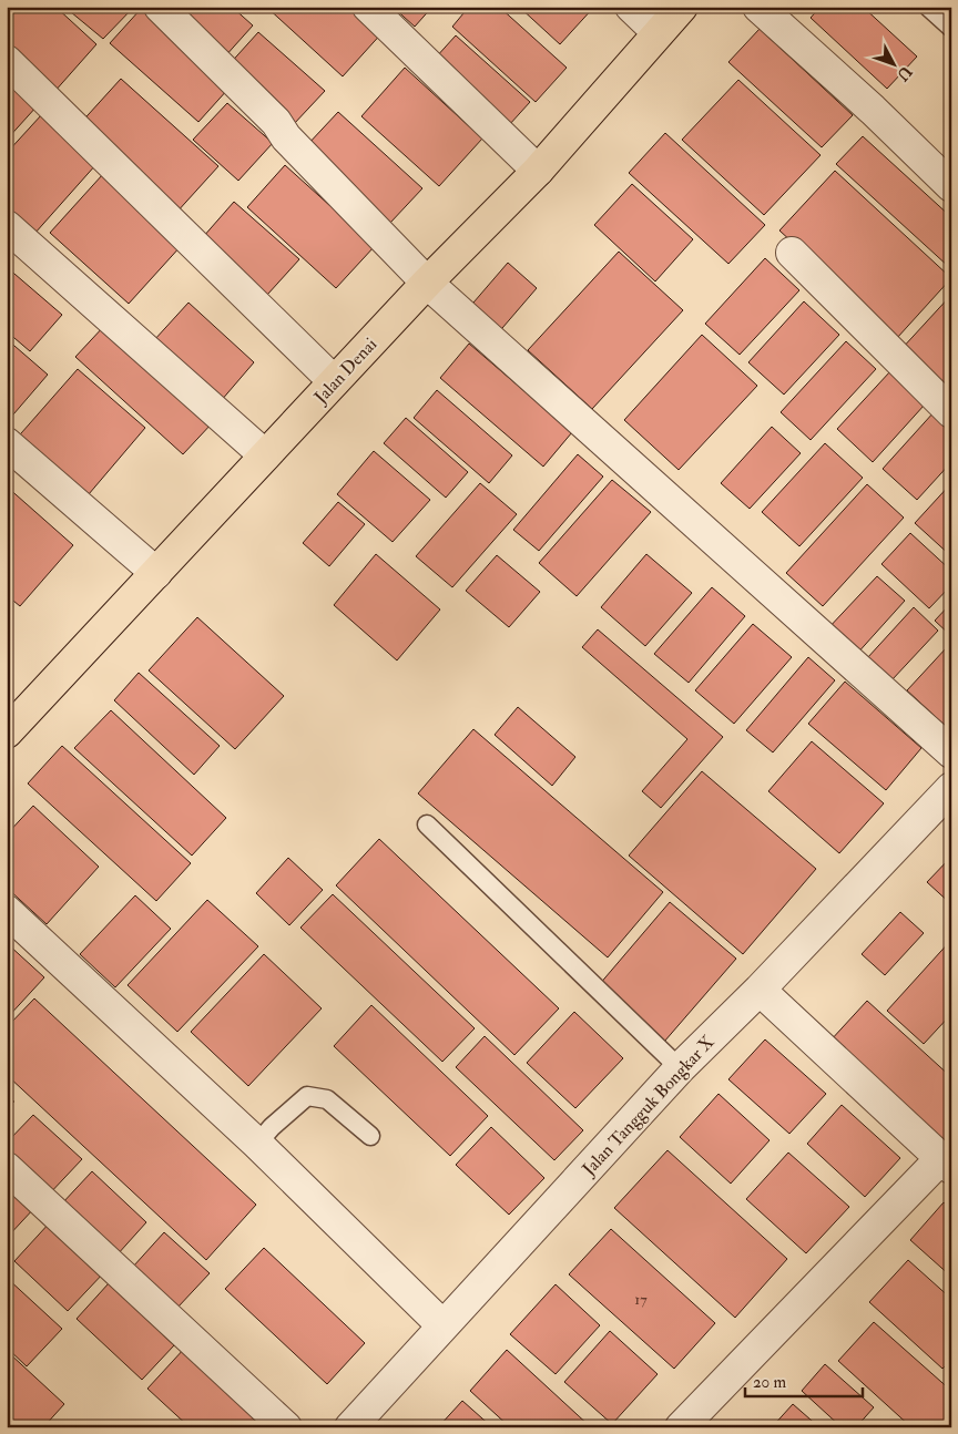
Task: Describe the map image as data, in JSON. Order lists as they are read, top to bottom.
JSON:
{
  "streets": {
    "main road": ["Jalan Denai"],
    "street": ["Jalan Tangguk Bongkar X"]
  },
  "house_numbers": ["17"],
  "scale_bar": "20 m",
  "north": "bottom right"
}
